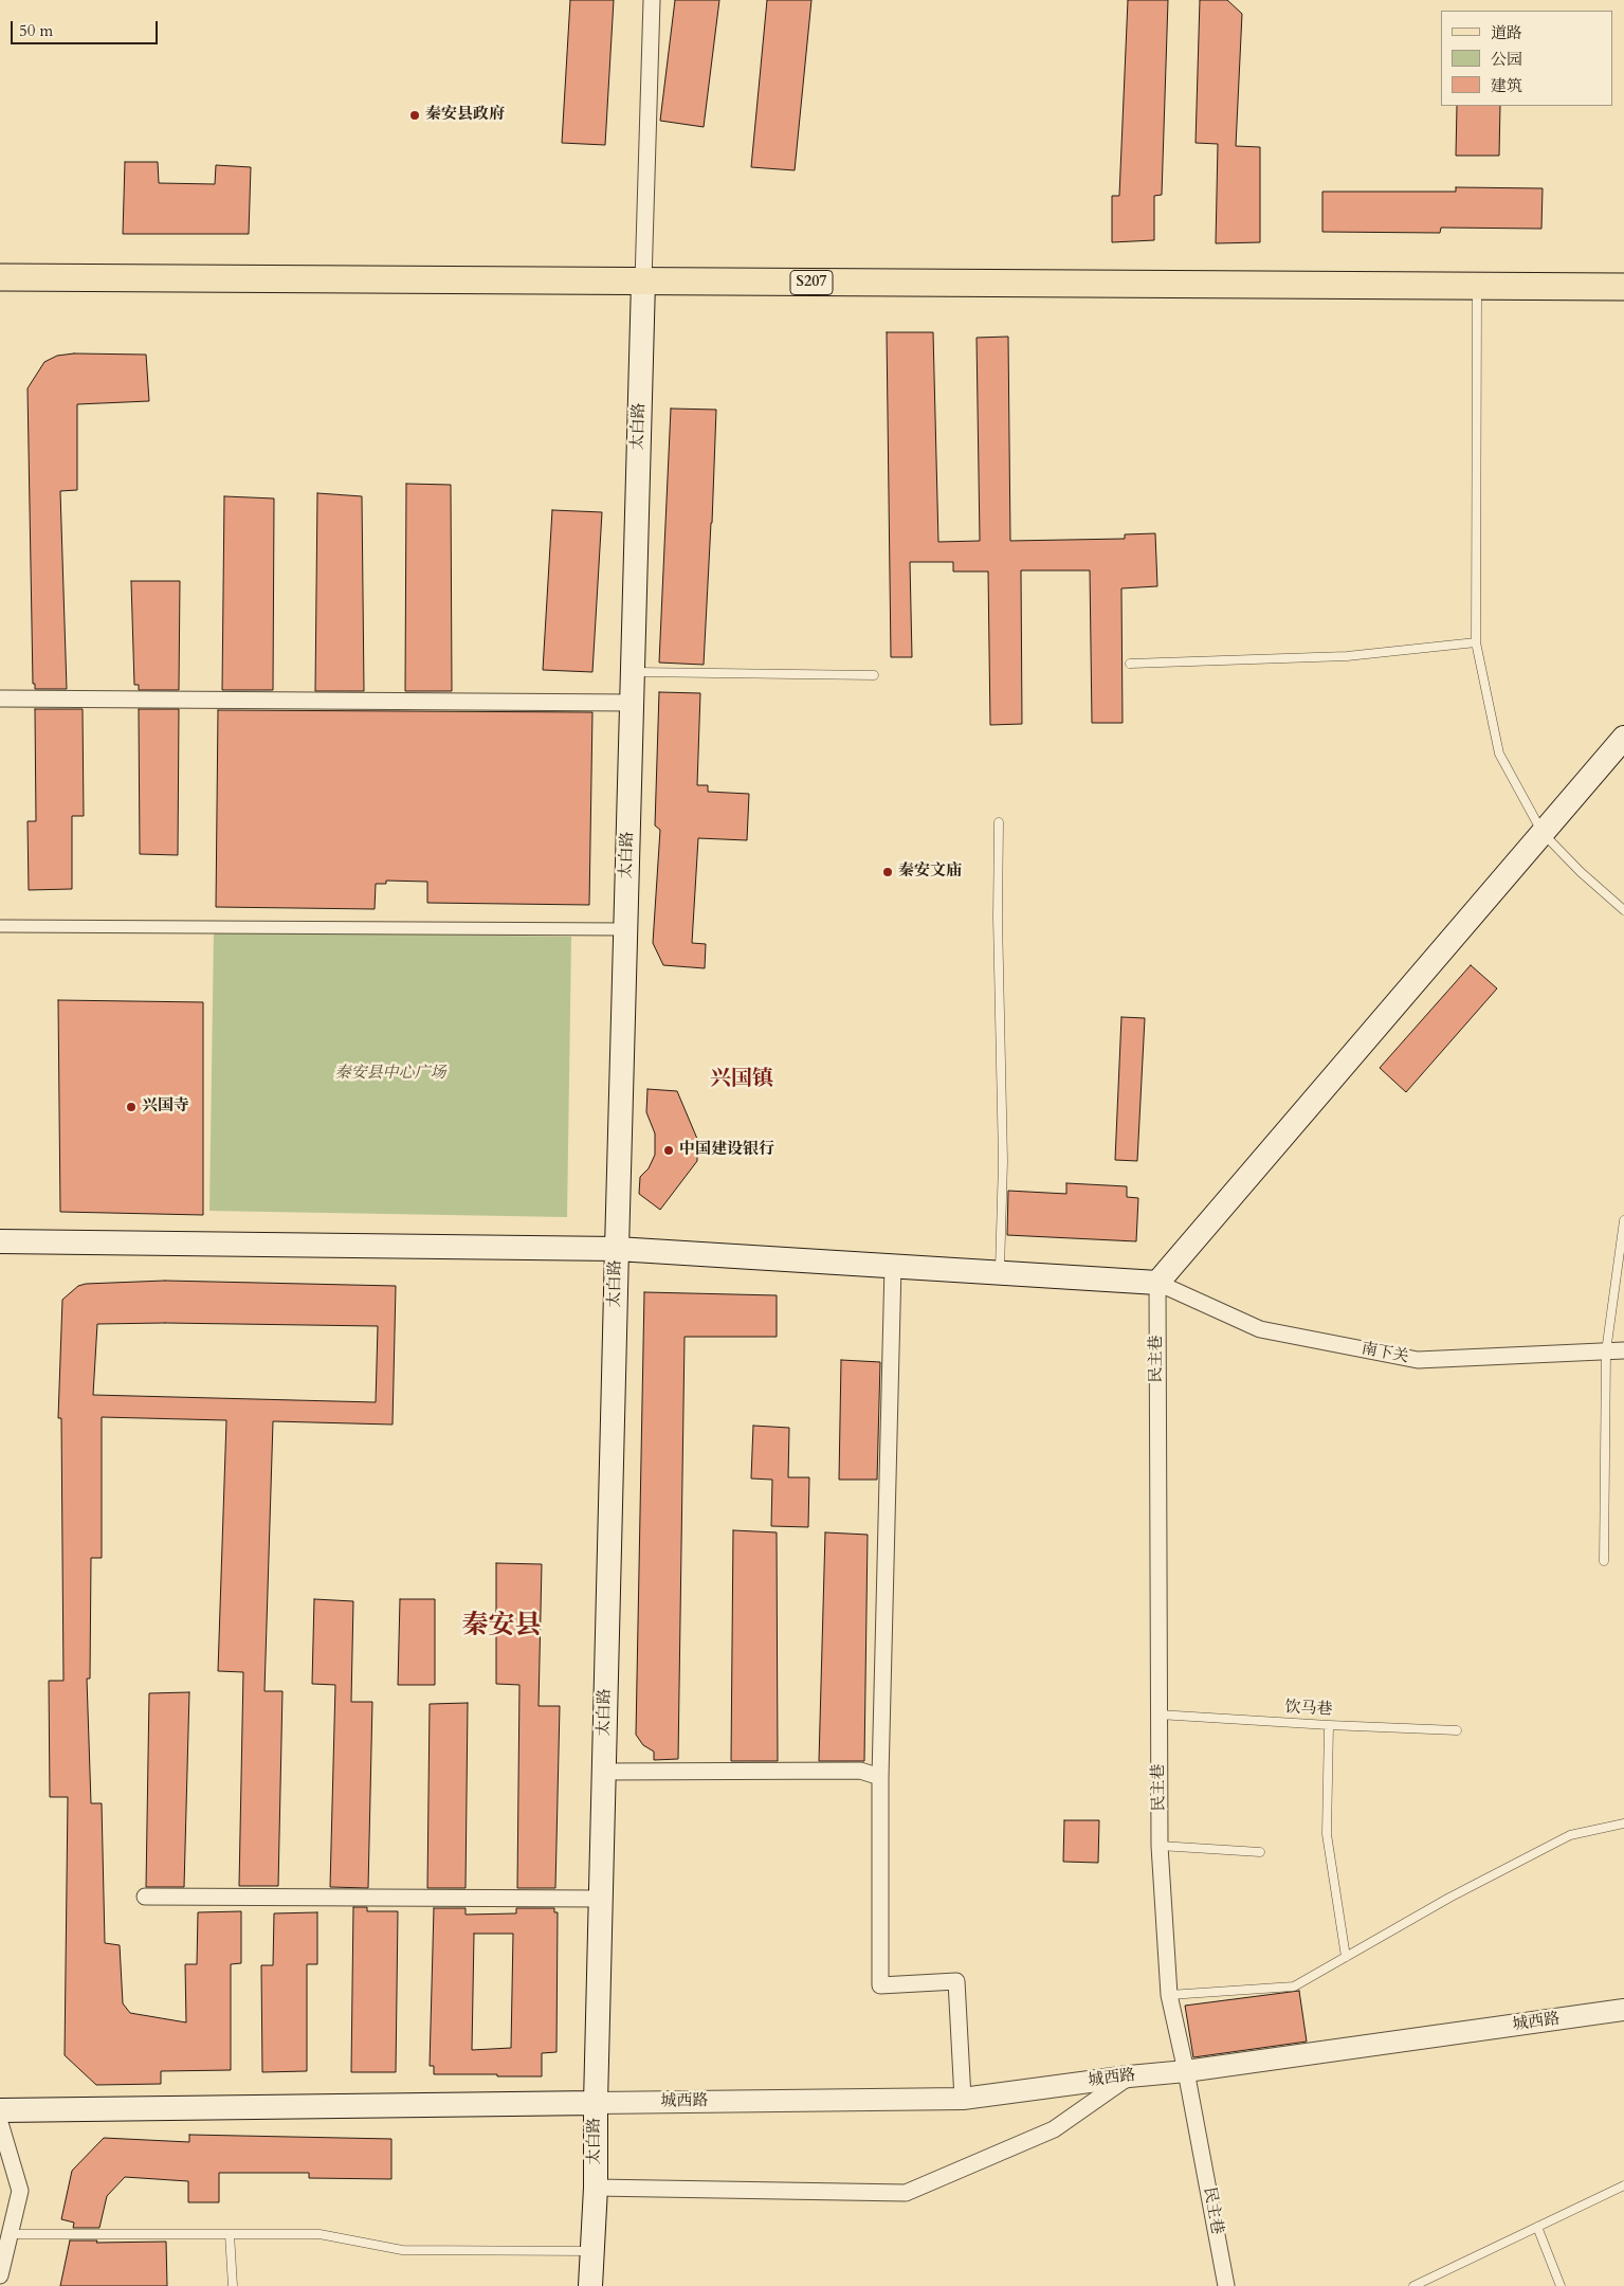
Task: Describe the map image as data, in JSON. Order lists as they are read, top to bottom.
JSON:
{
  "streets": {
    "main road": ["S207", "太白路"],
    "street": ["南下关", "民主巷", "城西路"],
    "lane": ["饮马巷"]
  },
  "crossings": [
    ["S207", "太白路"],
    ["太白路", "城西路"],
    ["南下关", "民主巷"],
    ["民主巷", "饮马巷"],
    ["民主巷", "城西路"]
  ],
  "districts": ["兴国镇", "秦安县"],
  "parks": ["秦安县中心广场"],
  "places": [
    "秦安县政府",
    "秦安文庙",
    "兴国寺",
    "中国建设银行"
  ],
  "legend": ["道路", "公园", "建筑"],
  "scale_bar": "50 m"
}
